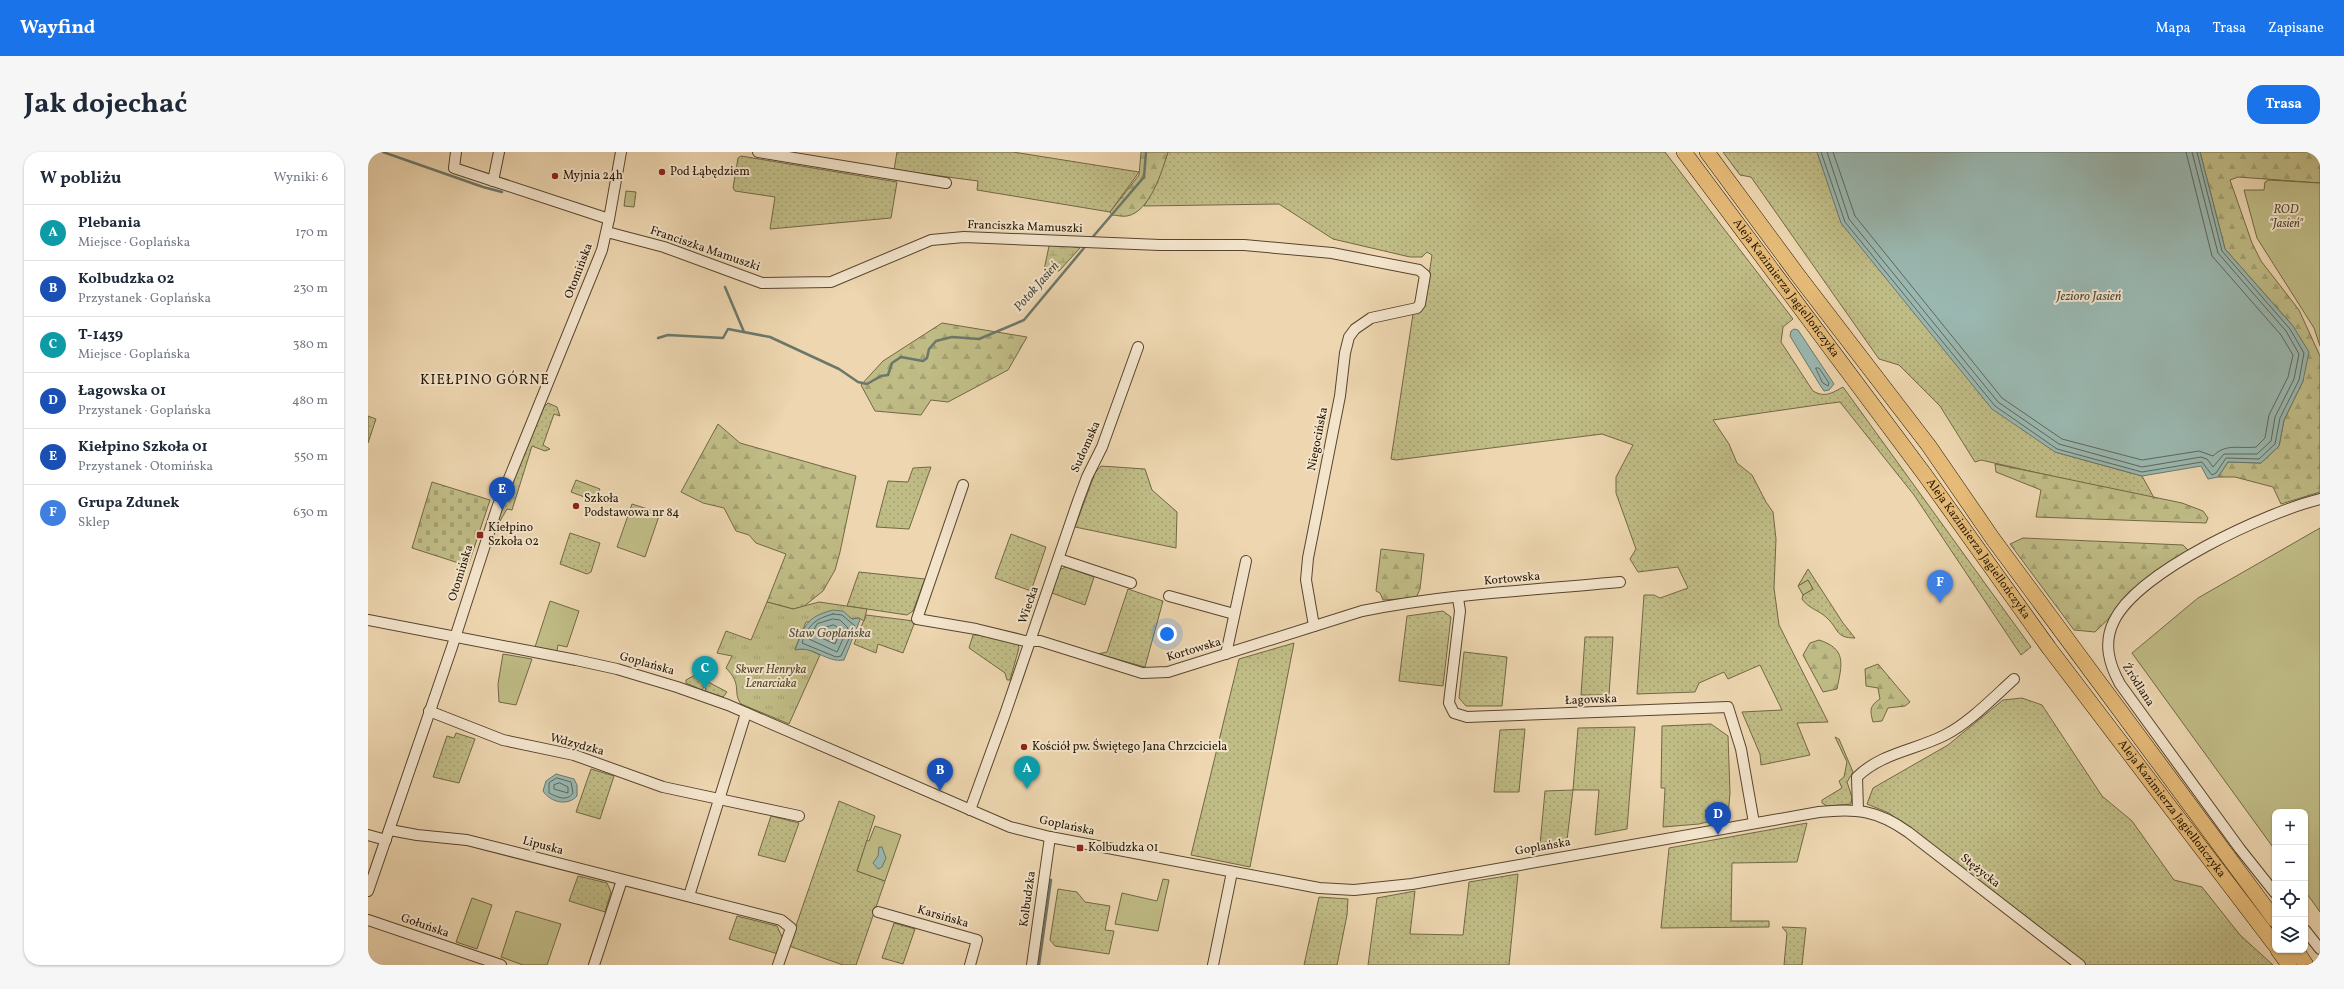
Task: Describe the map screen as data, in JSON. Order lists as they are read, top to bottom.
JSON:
{
  "streets": {
    "highway": ["Aleja Kazimierza Jagiellończyka"],
    "street": [
      "Franciszka Mamuszki",
      "Otomińska",
      "Niegocińska",
      "Sudomska",
      "Kortowska",
      "Wiecka",
      "Goplańska",
      "Źródlana",
      "Łagowska",
      "Wdzydzka",
      "Lipuska",
      "Stężycka",
      "Kolbudzka",
      "Karsińska",
      "Gołuńska"
    ]
  },
  "crossings": [
    ["Franciszka Mamuszki", "Otomińska"],
    ["Franciszka Mamuszki", "Niegocińska"],
    ["Otomińska", "Goplańska"],
    ["Otomińska", "Wdzydzka"],
    ["Otomińska", "Lipuska"],
    ["Niegocińska", "Kortowska"],
    ["Sudomska", "Wiecka"],
    ["Kortowska", "Wiecka"],
    ["Kortowska", "Łagowska"],
    ["Wiecka", "Goplańska"],
    ["Goplańska", "Łagowska"],
    ["Goplańska", "Stężycka"],
    ["Goplańska", "Kolbudzka"]
  ],
  "districts": ["KIEŁPINO GÓRNE"],
  "water": ["Potok Jasień", "Jezioro Jasień", "Staw Goplańska"],
  "parks": ["ROD \"Jasień\"", "Skwer Henryka Lenarciaka"],
  "places": {
    "other": [
      "Pod Łąbędziem",
      "Myjnia 24h",
      "Szkoła Podstawowa nr 84",
      "Kościół pw. Świętego Jana Chrzciciela"
    ],
    "transit": ["Kiełpino Szkoła 02", "Kolbudzka 01"]
  },
  "page": {
    "header": "Wayfind",
    "nav": ["Mapa", "Trasa", "Zapisane"],
    "title": "Jak dojechać",
    "buttons": "Trasa",
    "heading": ["W pobliżu", "Wyniki: 6"],
    "list": [
      {
        "mark": "A",
        "name": "Plebania",
        "note": "Miejsce · Goplańska",
        "value": "170 m"
      },
      {
        "mark": "B",
        "name": "Kolbudzka 02",
        "note": "Przystanek · Goplańska",
        "value": "230 m"
      },
      {
        "mark": "C",
        "name": "T-1439",
        "note": "Miejsce · Goplańska",
        "value": "380 m"
      },
      {
        "mark": "D",
        "name": "Łagowska 01",
        "note": "Przystanek · Goplańska",
        "value": "480 m"
      },
      {
        "mark": "E",
        "name": "Kiełpino Szkoła 01",
        "note": "Przystanek · Otomińska",
        "value": "550 m"
      },
      {
        "mark": "F",
        "name": "Grupa Zdunek",
        "note": "Sklep",
        "value": "630 m"
      }
    ],
    "pins": [
      "E",
      "F",
      "C",
      "A",
      "B",
      "D"
    ],
    "map_buttons": ["+", "−"]
  }
}
